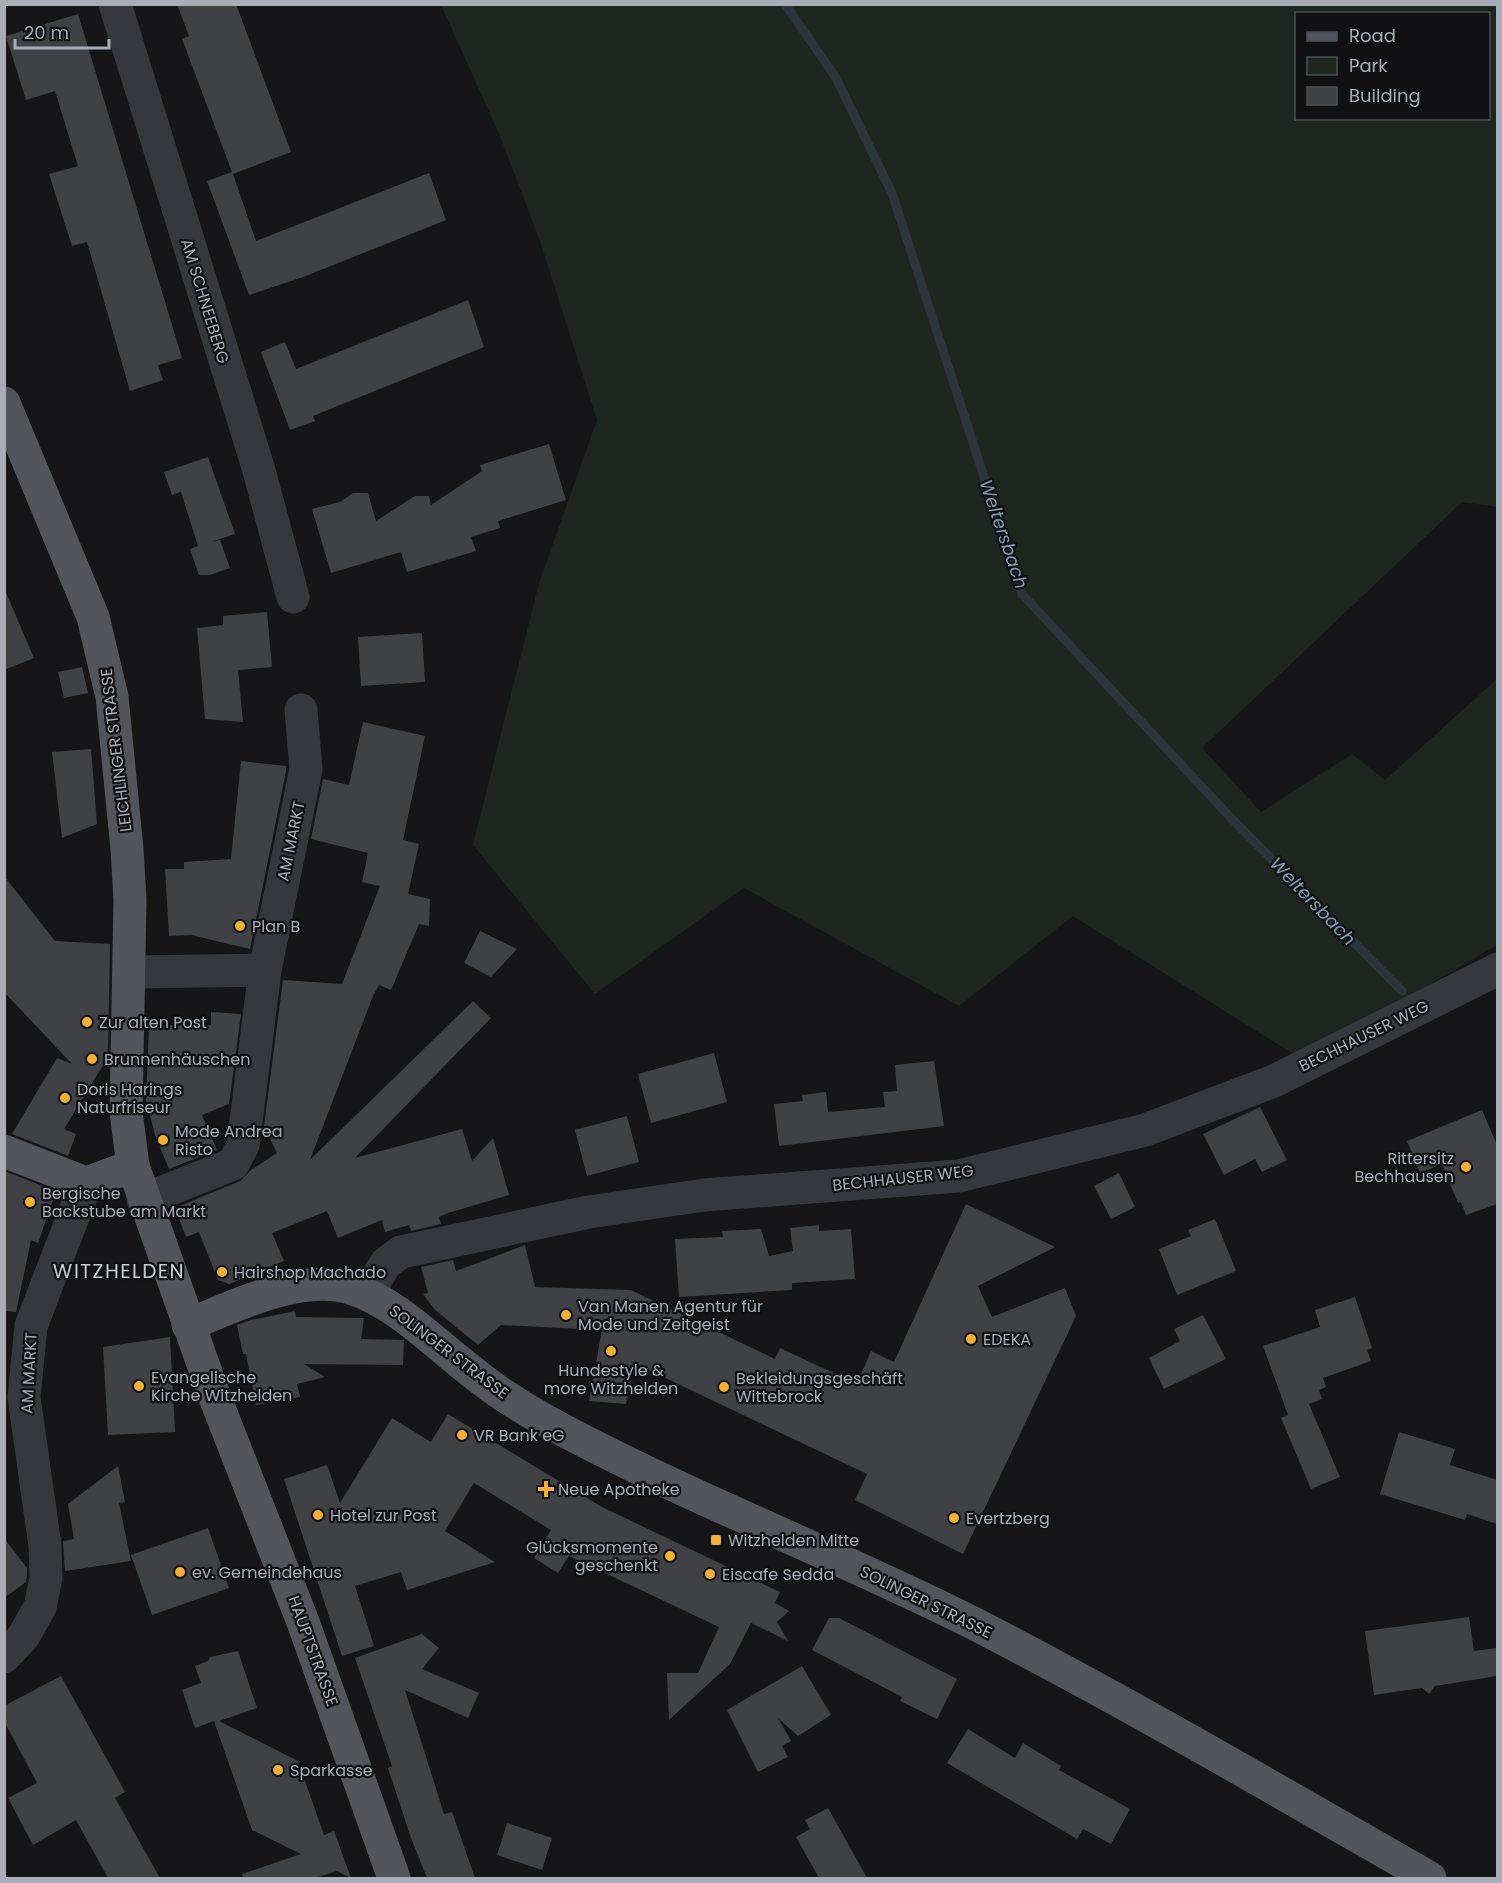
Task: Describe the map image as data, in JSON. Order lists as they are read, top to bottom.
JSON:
{
  "streets": {
    "main road": ["LEICHLINGER STRASSE", "SOLINGER STRASSE", "HAUPTSTRASSE"],
    "street": ["AM SCHNEEBERG", "AM MARKT", "BECHHAUSER WEG"]
  },
  "crossings": [
    ["BECHHAUSER WEG", "SOLINGER STRASSE"],
    ["SOLINGER STRASSE", "HAUPTSTRASSE"]
  ],
  "districts": ["WITZHELDEN"],
  "water": ["Weltersbach"],
  "places": {
    "other": [
      "Plan B",
      "Zur alten Post",
      "Brunnenhäuschen",
      "Doris Harings Naturfriseur",
      "Mode Andrea Risto",
      "Rittersitz Bechhausen",
      "Bergische Backstube am Markt",
      "Hairshop Machado",
      "Van Manen Agentur für Mode und Zeitgeist",
      "EDEKA",
      "Hundestyle & more Witzhelden",
      "Evangelische Kirche Witzhelden",
      "Bekleidungsgeschäft Wittebrock",
      "VR Bank eG",
      "Hotel zur Post",
      "Evertzberg",
      "Glücksmomente geschenkt",
      "ev. Gemeindehaus",
      "Eiscafe Sedda",
      "Sparkasse"
    ],
    "health": ["Neue Apotheke"],
    "transit": ["Witzhelden Mitte"]
  },
  "legend": ["Road", "Park", "Building"],
  "scale_bar": "20 m"
}
